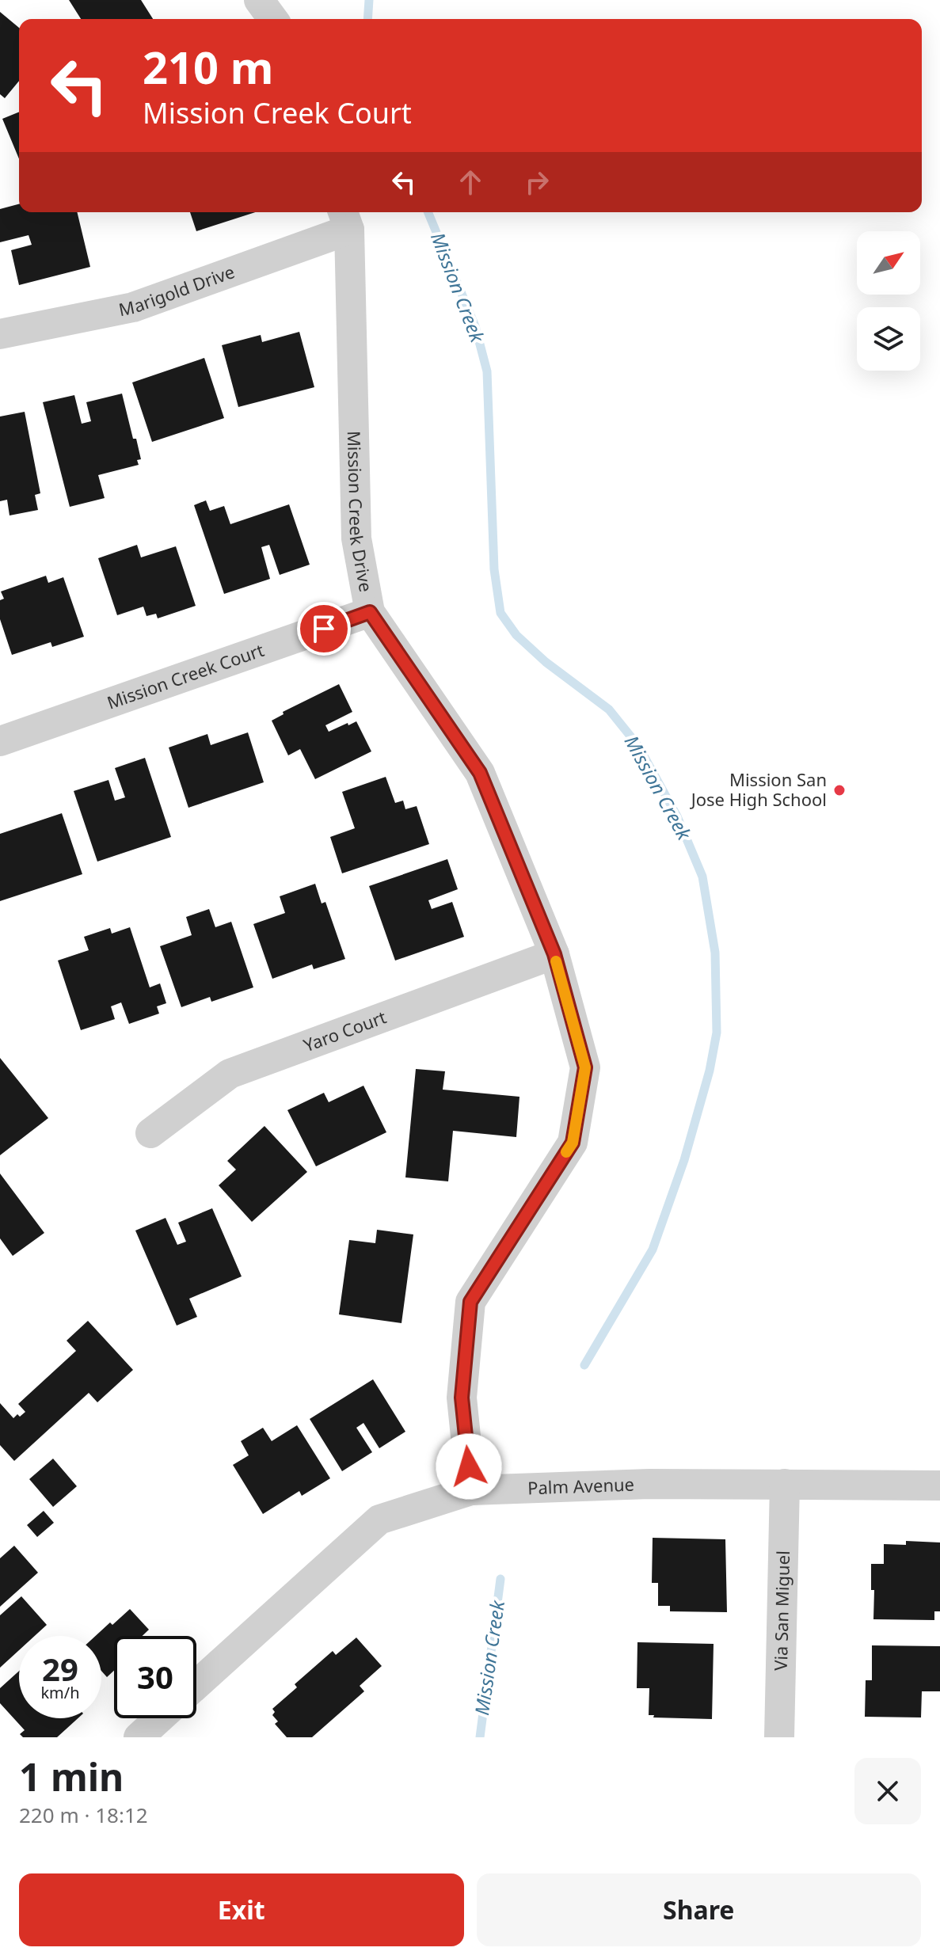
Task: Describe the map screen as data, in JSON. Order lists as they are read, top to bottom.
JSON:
{
  "streets": {
    "street": [
      "Marigold Drive",
      "Mission Creek Drive",
      "Mission Creek Court",
      "Yaro Court",
      "Palm Avenue",
      "Via San Miguel"
    ]
  },
  "crossings": [
    ["Marigold Drive", "Mission Creek Drive"],
    ["Mission Creek Drive", "Mission Creek Court"],
    ["Mission Creek Drive", "Yaro Court"],
    ["Mission Creek Drive", "Palm Avenue"],
    ["Palm Avenue", "Via San Miguel"]
  ],
  "water": ["Mission Creek"],
  "places": ["Mission San Jose High School"],
  "north": "top right",
  "page": {
    "turn": ["210 m", "Mission Creek Court"],
    "speed": "29 km/h",
    "limit": "30",
    "heading": ["1 min", "220 m · 18:12"],
    "buttons": ["Exit", "Share"]
  }
}
